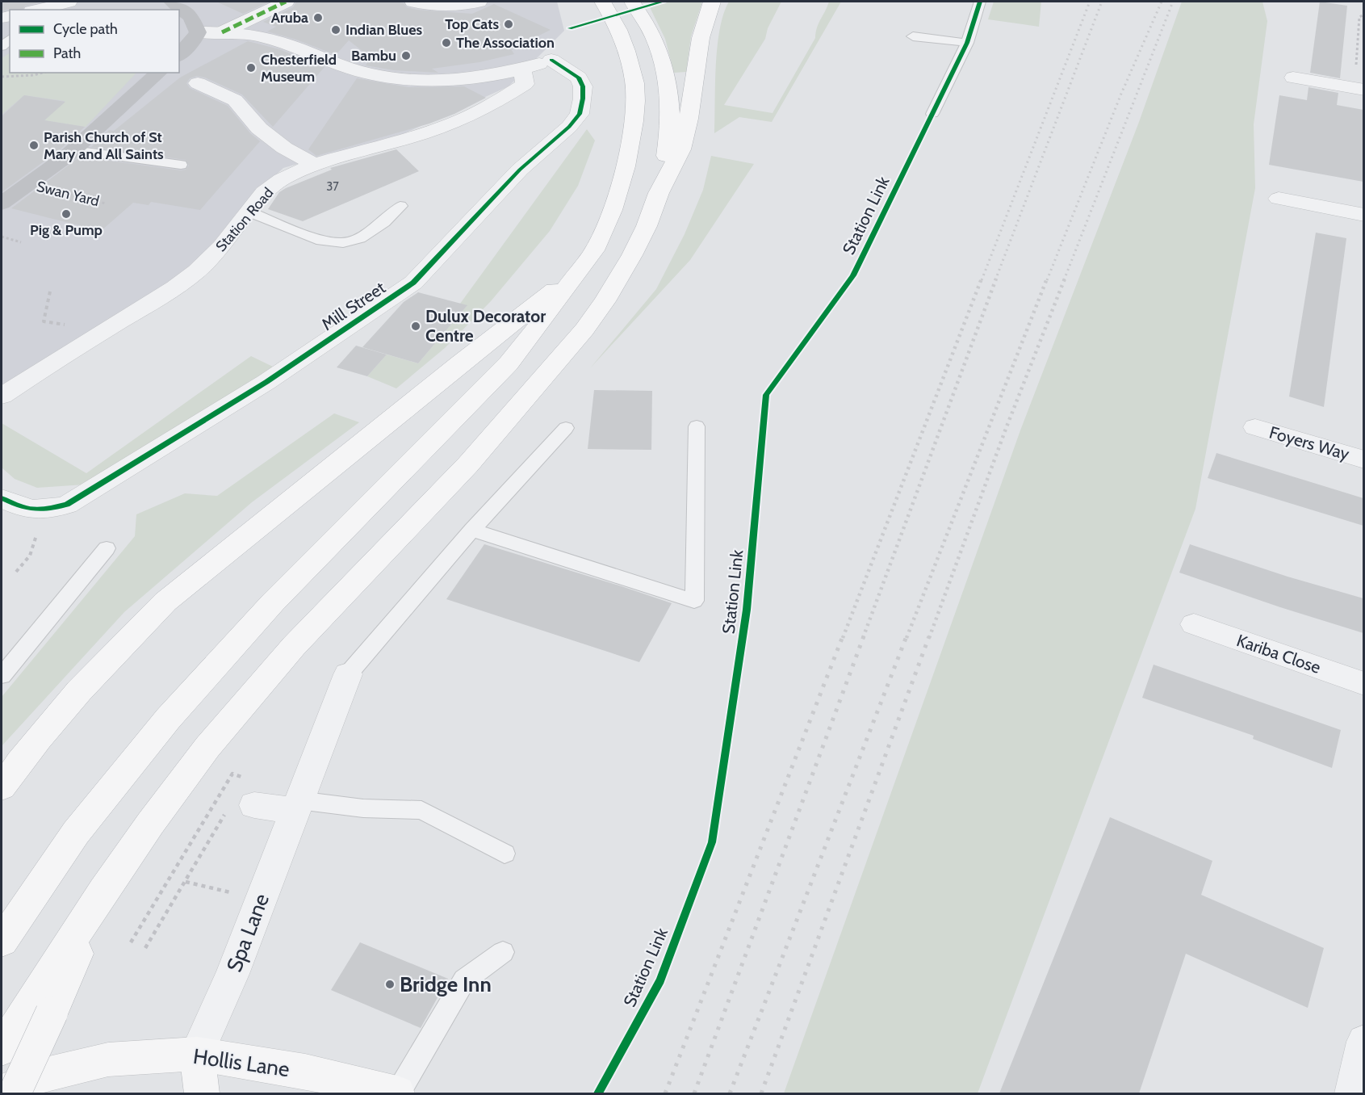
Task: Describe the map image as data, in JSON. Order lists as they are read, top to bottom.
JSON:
{
  "streets": {
    "main road": ["Hollis Lane"],
    "street": [
      "Station Road",
      "Mill Street",
      "Foyers Way",
      "Kariba Close",
      "Spa Lane"
    ],
    "path": ["Swan Yard"],
    "cycle path": ["Station Link"]
  },
  "crossings": [
    ["Station Road", "Mill Street"],
    ["Spa Lane", "Hollis Lane"]
  ],
  "places": [
    "Aruba",
    "Top Cats",
    "Indian Blues",
    "The Association",
    "Bambu",
    "Chesterfield Museum",
    "Parish Church of St Mary and All Saints",
    "Pig & Pump",
    "Dulux Decorator Centre",
    "Bridge Inn"
  ],
  "house_numbers": ["37"],
  "legend": ["Cycle path", "Path"]
}
